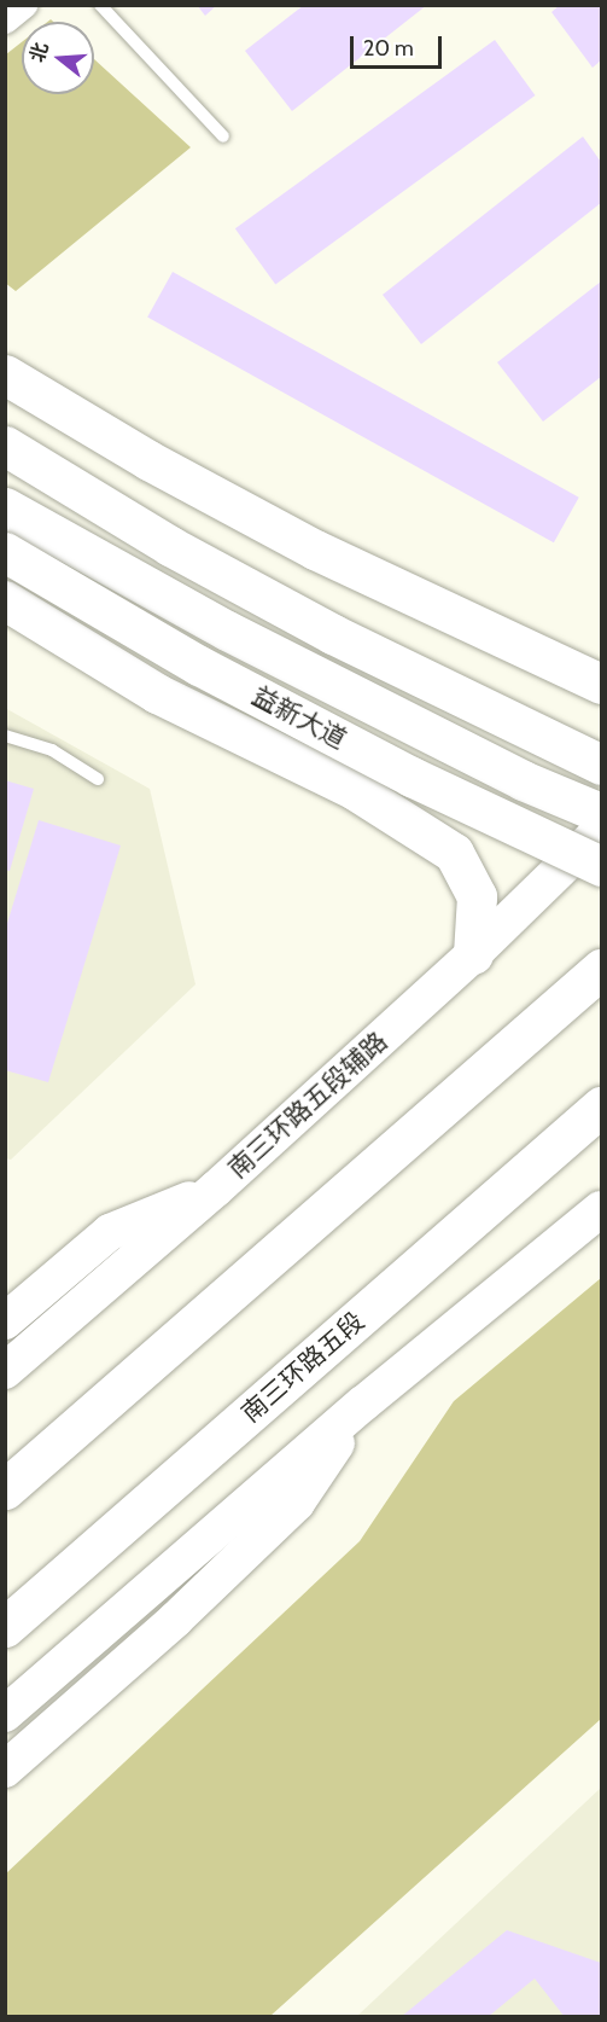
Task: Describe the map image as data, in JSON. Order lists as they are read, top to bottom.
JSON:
{
  "streets": {
    "main road": ["益新大道", "南三环路五段辅路", "南三环路五段"]
  },
  "scale_bar": "20 m",
  "north": "left"
}
